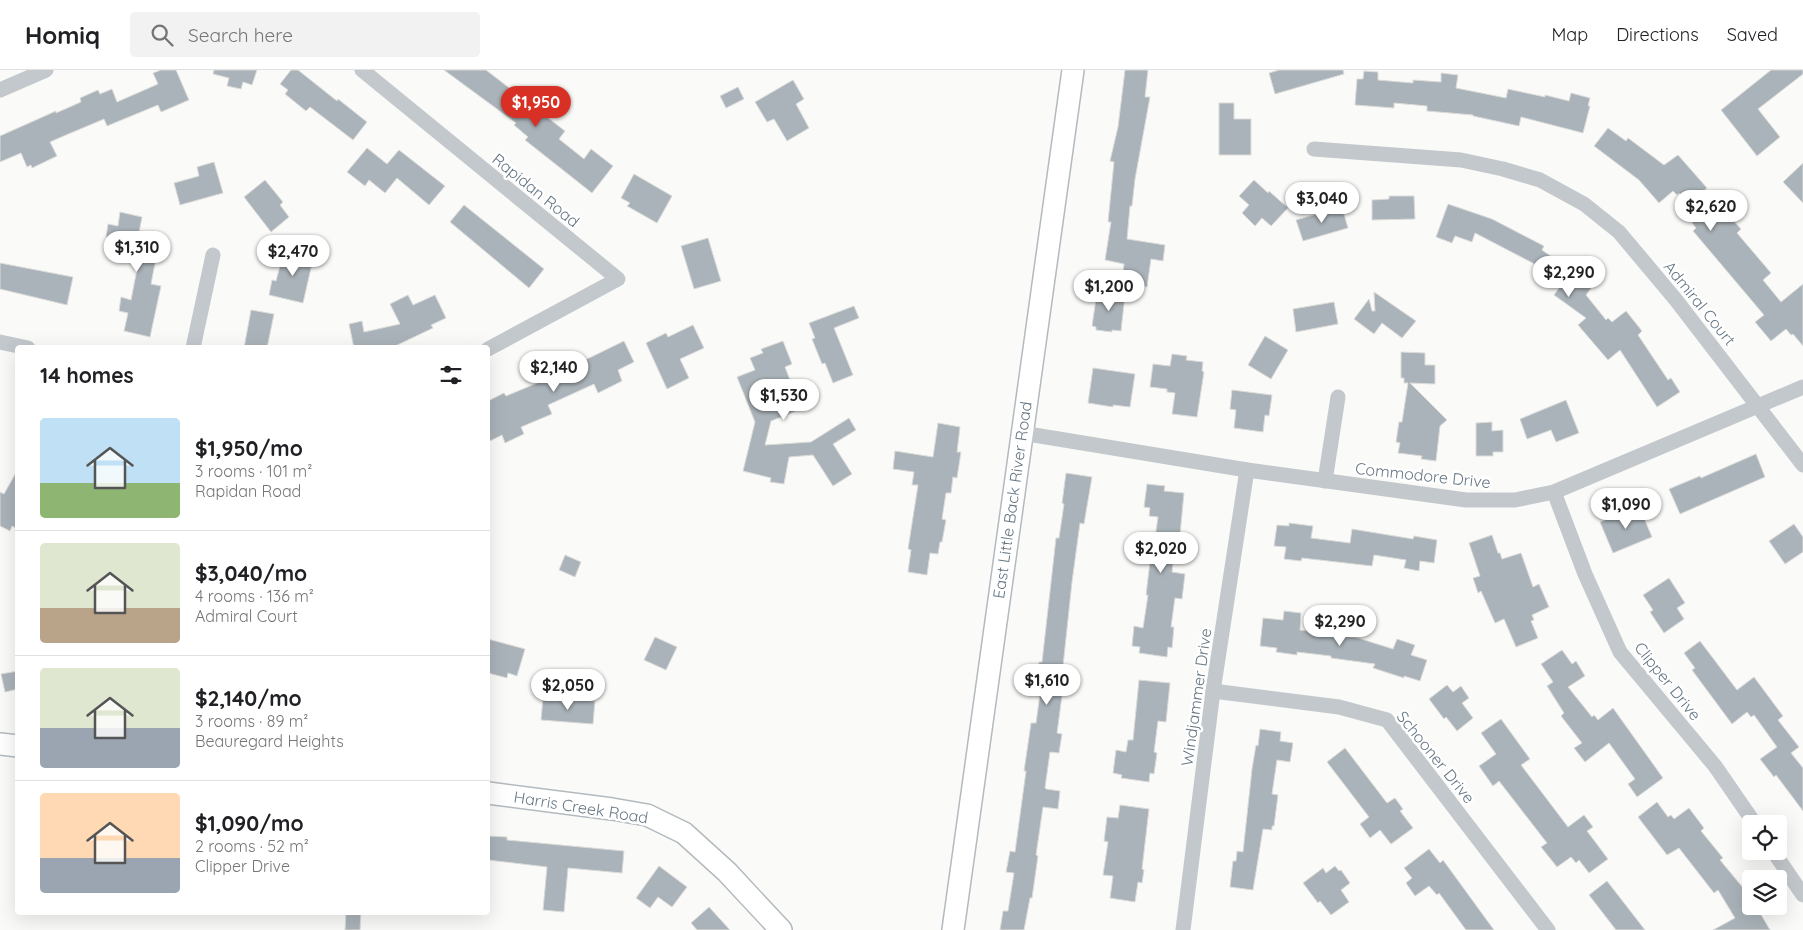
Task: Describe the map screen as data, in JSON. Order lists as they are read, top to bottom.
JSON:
{
  "streets": {
    "street": [
      "Rapidan Road",
      "Admiral Court",
      "Commodore Drive",
      "East Little Back River Road",
      "Clipper Drive",
      "Windjammer Drive",
      "Schooner Drive",
      "Harris Creek Road"
    ]
  },
  "crossings": [
    ["Admiral Court", "Commodore Drive"],
    ["Commodore Drive", "East Little Back River Road"],
    ["Commodore Drive", "Clipper Drive"],
    ["Commodore Drive", "Windjammer Drive"],
    ["Windjammer Drive", "Schooner Drive"]
  ],
  "page": {
    "header": "Homiq",
    "search": "Search here",
    "nav": ["Map", "Directions", "Saved"],
    "price": [
      "$1,950",
      "$3,040",
      "$2,620",
      "$1,310",
      "$2,470",
      "$2,290",
      "$1,200",
      "$2,140",
      "$1,530",
      "$1,090",
      "$2,020",
      "$2,290",
      "$1,610",
      "$2,050"
    ],
    "heading": "14 homes",
    "list": [
      {
        "name": "$1,950/mo",
        "note": "3 rooms · 101 m² · Rapidan Road"
      },
      {
        "name": "$3,040/mo",
        "note": "4 rooms · 136 m² · Admiral Court"
      },
      {
        "name": "$2,140/mo",
        "note": "3 rooms · 89 m² · Beauregard Heights"
      },
      {
        "name": "$1,090/mo",
        "note": "2 rooms · 52 m² · Clipper Drive"
      }
    ]
  }
}
